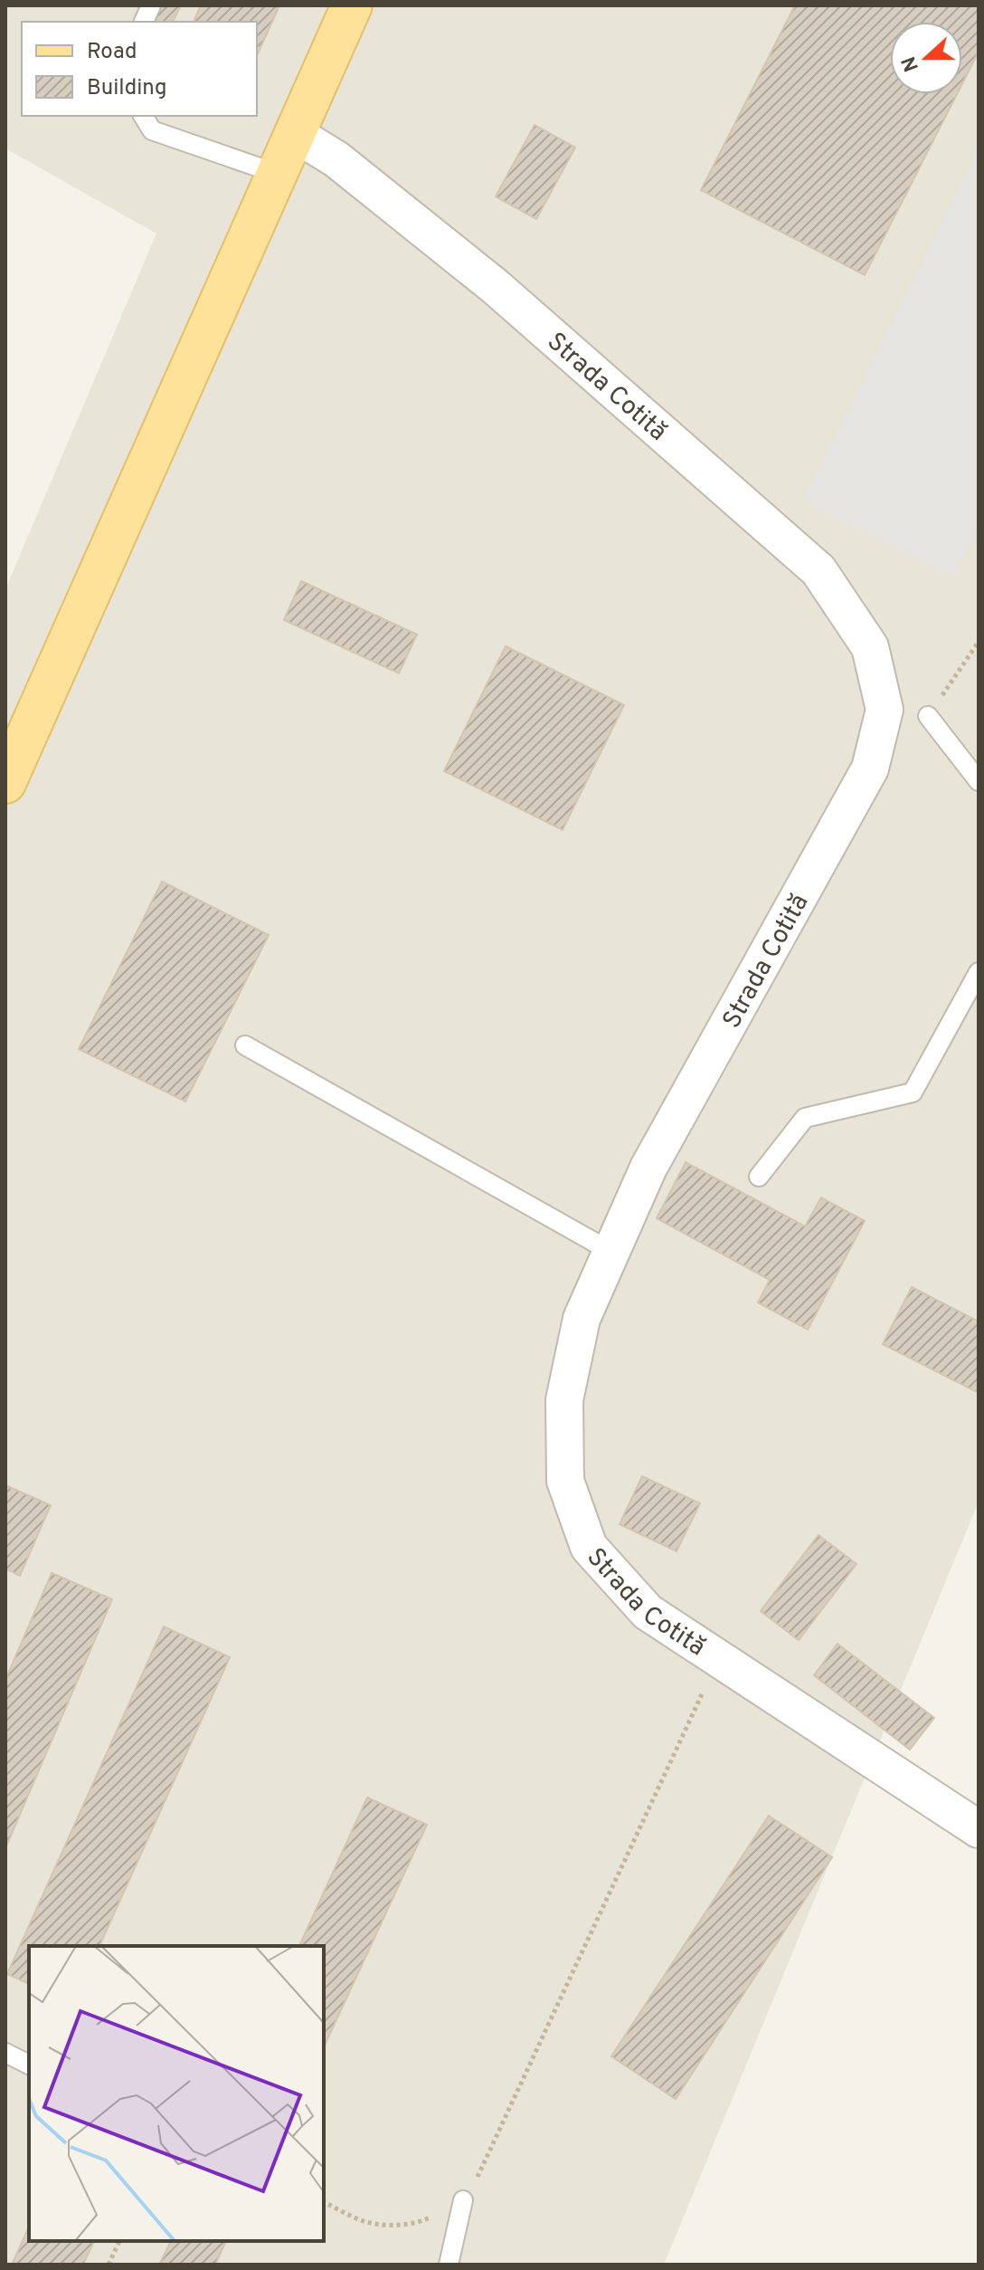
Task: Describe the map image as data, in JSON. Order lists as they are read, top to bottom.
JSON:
{
  "streets": {
    "street": ["Strada Cotită"]
  },
  "legend": ["Road", "Building"],
  "north": "left"
}
